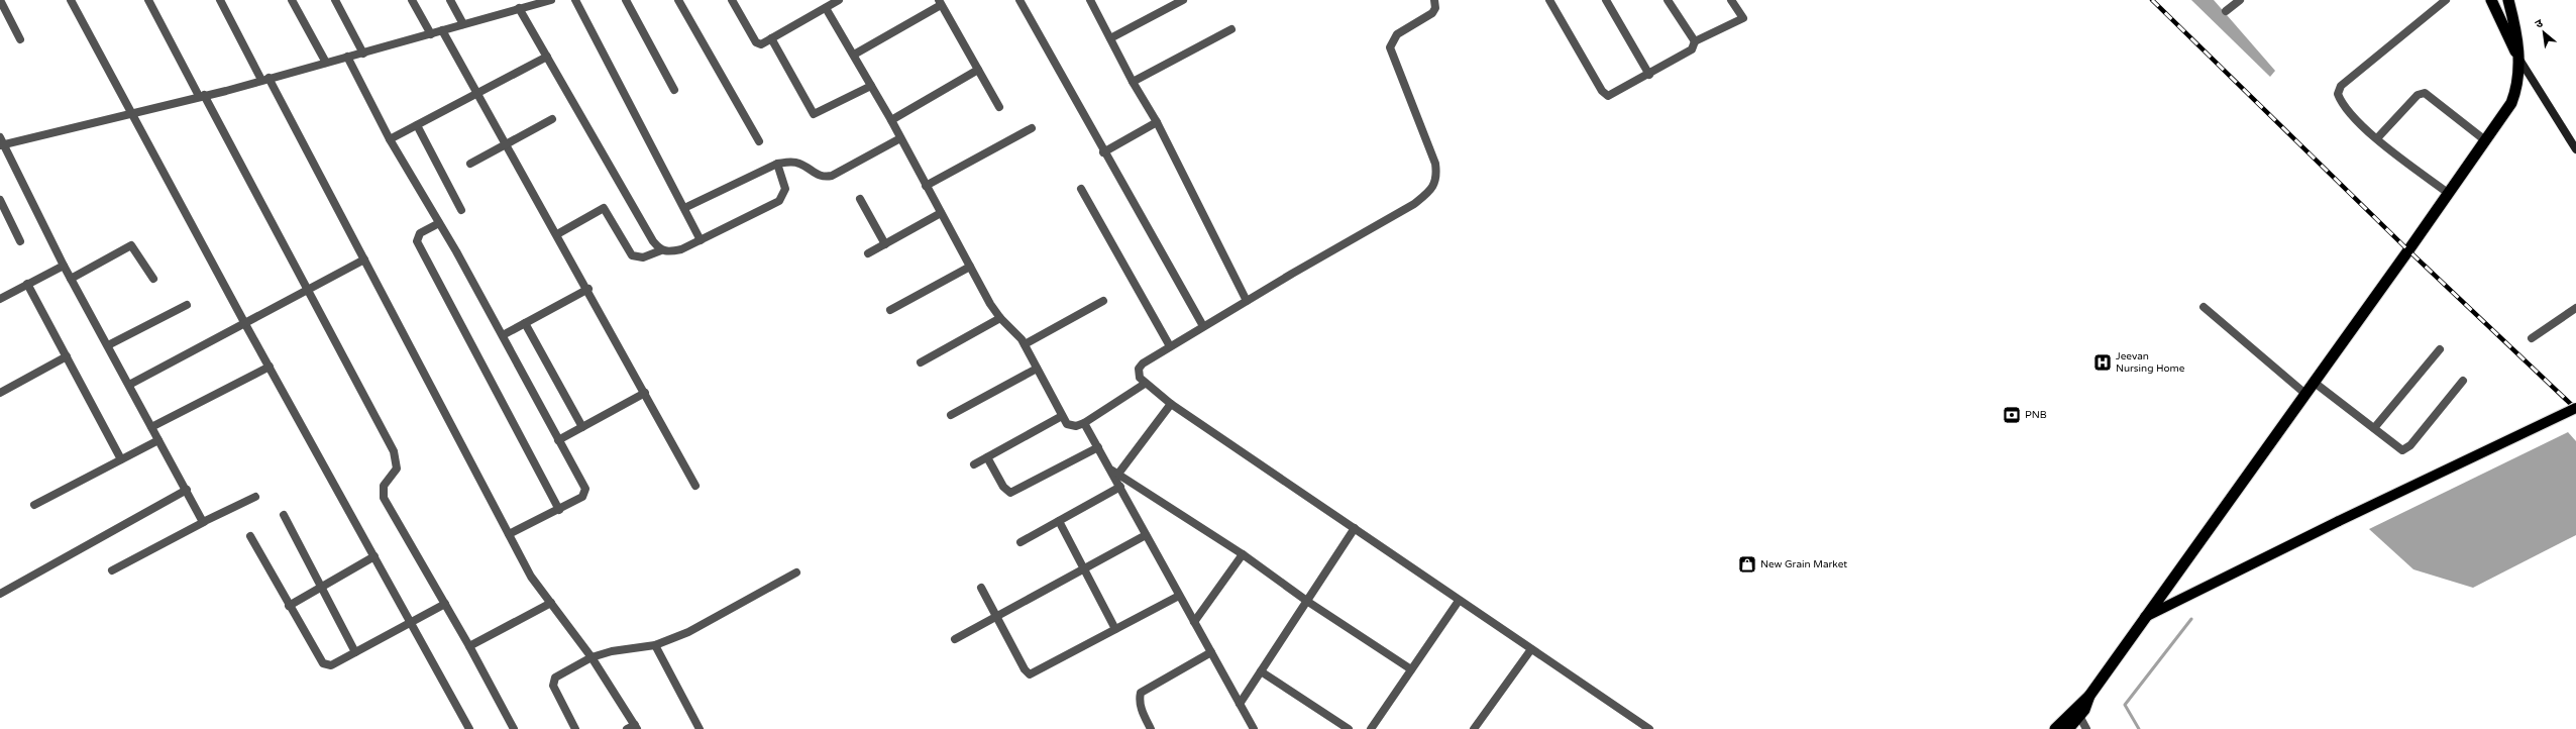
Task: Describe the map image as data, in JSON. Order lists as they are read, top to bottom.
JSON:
{
  "places": {
    "hospital": ["Jeevan Nursing Home"],
    "bank": ["PNB"],
    "shop": ["New Grain Market"]
  },
  "north": "top left"
}
